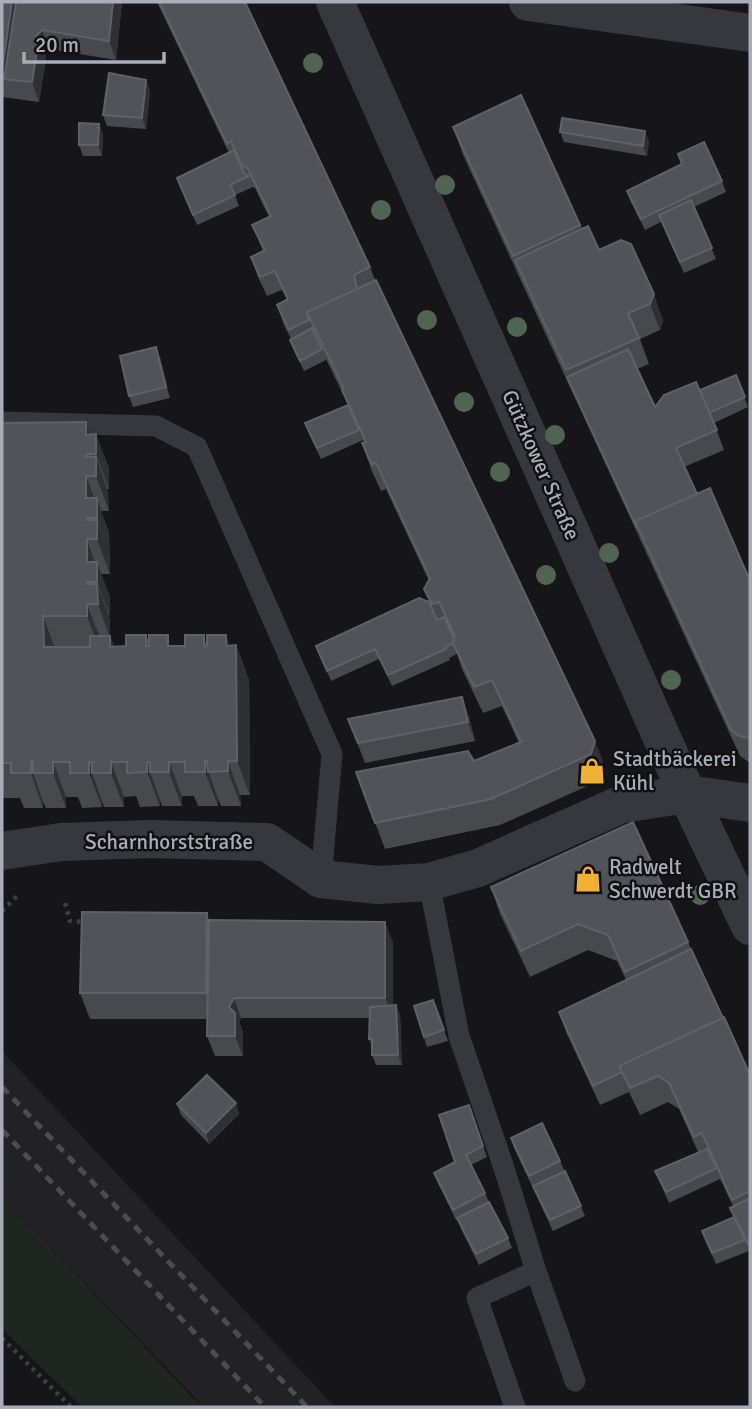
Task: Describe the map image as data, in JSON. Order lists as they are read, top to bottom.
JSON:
{
  "streets": {
    "street": ["Gützkower Straße", "Scharnhorststraße"]
  },
  "crossings": [
    ["Gützkower Straße", "Scharnhorststraße"]
  ],
  "places": {
    "shop": ["Stadtbäckerei Kühl", "Radwelt Schwerdt GBR"]
  },
  "scale_bar": "20 m"
}
